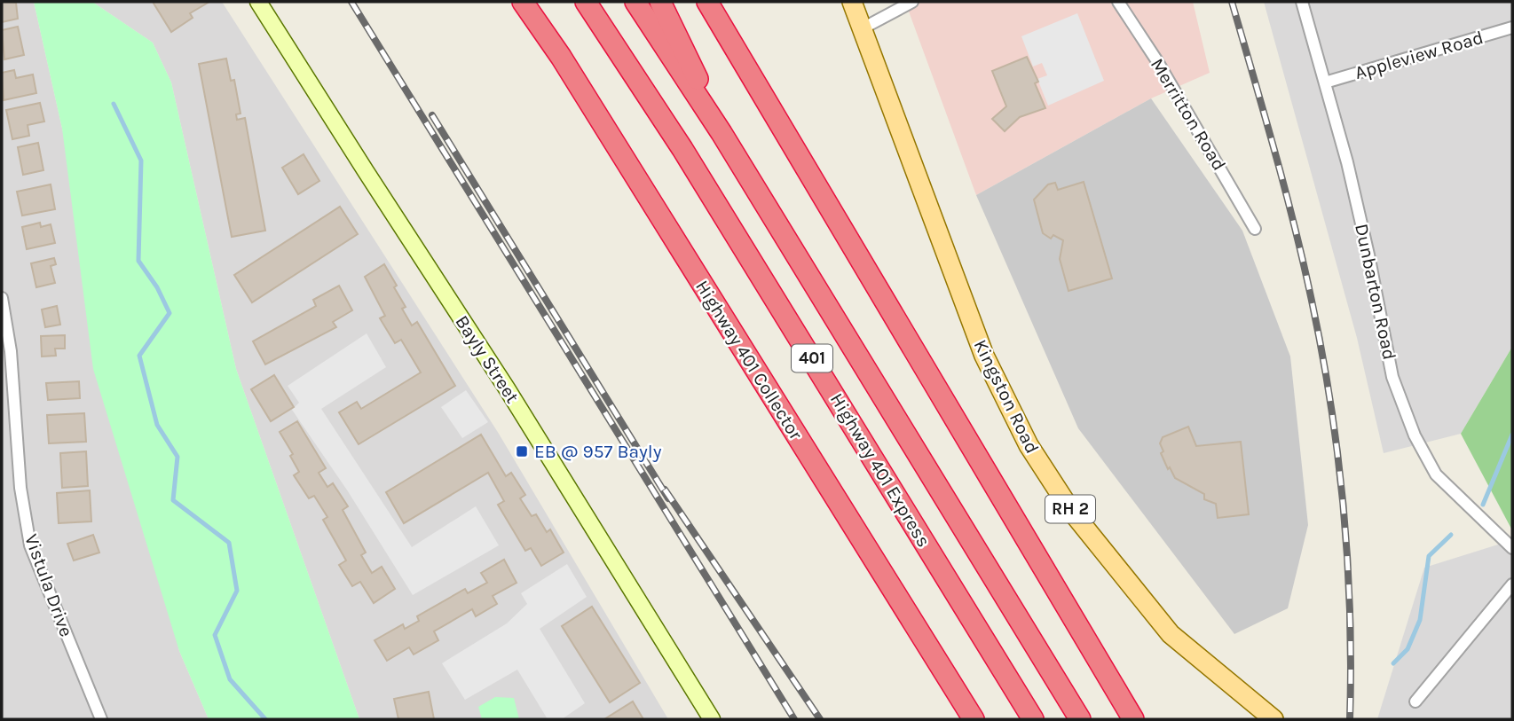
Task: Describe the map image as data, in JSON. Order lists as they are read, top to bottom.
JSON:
{
  "streets": {
    "highway": ["401", "Highway 401 Collector", "Highway 401 Express"],
    "main road": ["Bayly Street", "Kingston Road", "RH 2"],
    "street": [
      "Appleview Road",
      "Merritton Road",
      "Dunbarton Road",
      "Vistula Drive"
    ]
  },
  "crossings": [
    ["Appleview Road", "Dunbarton Road"]
  ],
  "places": {
    "transit": ["EB @ 957 Bayly"]
  }
}
